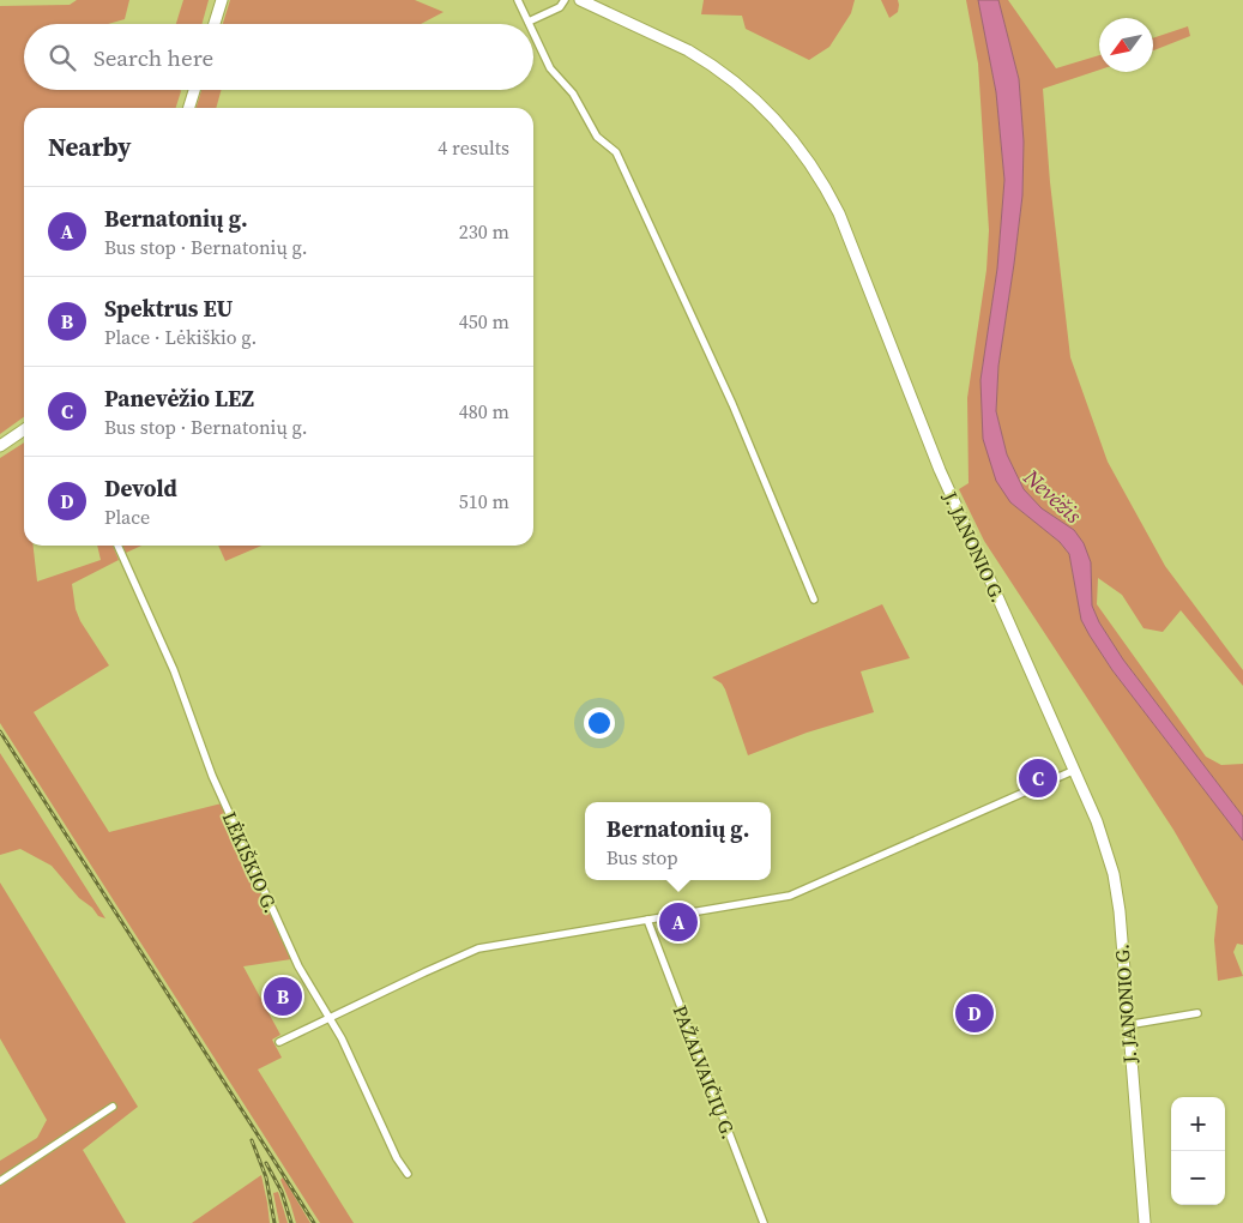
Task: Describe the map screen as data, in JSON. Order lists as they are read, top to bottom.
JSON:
{
  "streets": {
    "street": ["J. JANONIO G.", "LĖKIŠKIO G.", "PAŽALVAIČIŲ G."]
  },
  "water": ["Nevėžis"],
  "north": "bottom left",
  "page": {
    "search": "Search here",
    "heading": ["Nearby", "4 results"],
    "list": [
      {
        "mark": "A",
        "name": "Bernatonių g.",
        "note": "Bus stop · Bernatonių g.",
        "value": "230 m"
      },
      {
        "mark": "B",
        "name": "Spektrus EU",
        "note": "Place · Lėkiškio g.",
        "value": "450 m"
      },
      {
        "mark": "C",
        "name": "Panevėžio LEZ",
        "note": "Bus stop · Bernatonių g.",
        "value": "480 m"
      },
      {
        "mark": "D",
        "name": "Devold",
        "note": "Place",
        "value": "510 m"
      }
    ],
    "pins": [
      "C",
      "A",
      "B",
      "D"
    ],
    "popup": ["Bernatonių g.", "Bus stop"],
    "map_buttons": ["+", "−"]
  }
}
